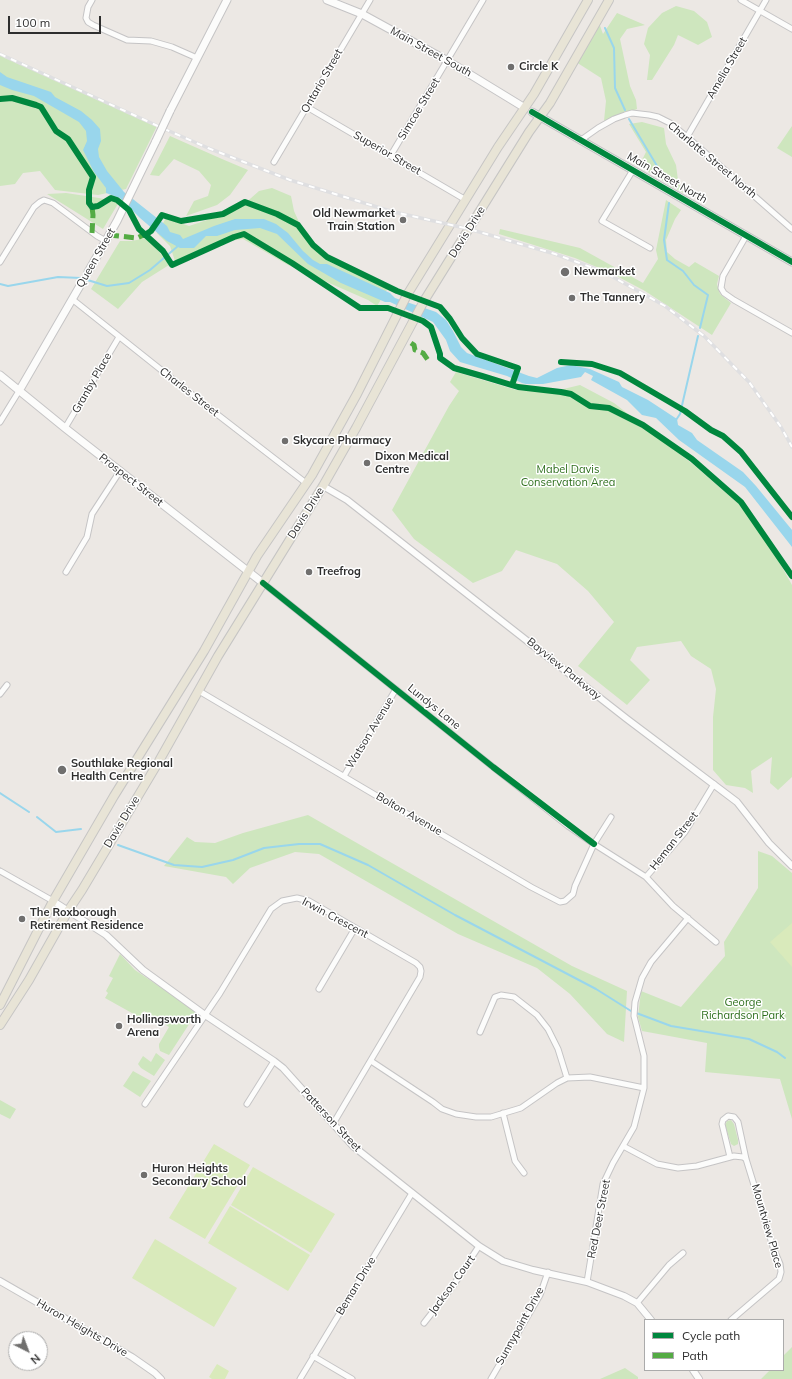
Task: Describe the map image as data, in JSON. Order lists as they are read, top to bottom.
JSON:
{
  "streets": {
    "main road": [
      "Main Street South",
      "Main Street North",
      "Davis Drive",
      "Queen Street",
      "Prospect Street"
    ],
    "street": [
      "Amelia Street",
      "Ontario Street",
      "Simcoe Street",
      "Superior Street",
      "Charlotte Street North",
      "Granby Place",
      "Charles Street",
      "Bayview Parkway",
      "Lundys Lane",
      "Watson Avenue",
      "Bolton Avenue",
      "Heman Street",
      "Irwin Crescent",
      "Patterson Street",
      "Red Deer Street",
      "Mountview Place",
      "Jackson Court",
      "Beman Drive",
      "Sunnypoint Drive",
      "Huron Heights Drive"
    ]
  },
  "crossings": [
    ["Main Street South", "Ontario Street"],
    ["Main Street South", "Simcoe Street"],
    ["Main Street South", "Main Street North"],
    ["Main Street South", "Davis Drive"],
    ["Amelia Street", "Charlotte Street North"],
    ["Ontario Street", "Superior Street"],
    ["Simcoe Street", "Superior Street"],
    ["Superior Street", "Davis Drive"],
    ["Charlotte Street North", "Main Street North"],
    ["Main Street North", "Davis Drive"],
    ["Davis Drive", "Charles Street"],
    ["Davis Drive", "Prospect Street"],
    ["Davis Drive", "Bayview Parkway"],
    ["Davis Drive", "Lundys Lane"],
    ["Davis Drive", "Bolton Avenue"],
    ["Davis Drive", "Patterson Street"],
    ["Queen Street", "Charles Street"],
    ["Queen Street", "Prospect Street"],
    ["Granby Place", "Charles Street"],
    ["Granby Place", "Prospect Street"],
    ["Prospect Street", "Lundys Lane"],
    ["Bayview Parkway", "Heman Street"],
    ["Lundys Lane", "Watson Avenue"],
    ["Lundys Lane", "Bolton Avenue"],
    ["Lundys Lane", "Heman Street"],
    ["Lundys Lane", "Red Deer Street"],
    ["Watson Avenue", "Bolton Avenue"],
    ["Irwin Crescent", "Patterson Street"],
    ["Patterson Street", "Red Deer Street"],
    ["Patterson Street", "Jackson Court"],
    ["Patterson Street", "Beman Drive"],
    ["Patterson Street", "Sunnypoint Drive"]
  ],
  "parks": ["Mabel Davis Conservation Area", "George Richardson Park"],
  "places": [
    "Circle K",
    "Old Newmarket Train Station",
    "Newmarket",
    "The Tannery",
    "Skycare Pharmacy",
    "Dixon Medical Centre",
    "Treefrog",
    "Southlake Regional Health Centre",
    "The Roxborough Retirement Residence",
    "Hollingsworth Arena",
    "Huron Heights Secondary School"
  ],
  "legend": ["Cycle path", "Path"],
  "scale_bar": "100 m",
  "north": "bottom right"
}
